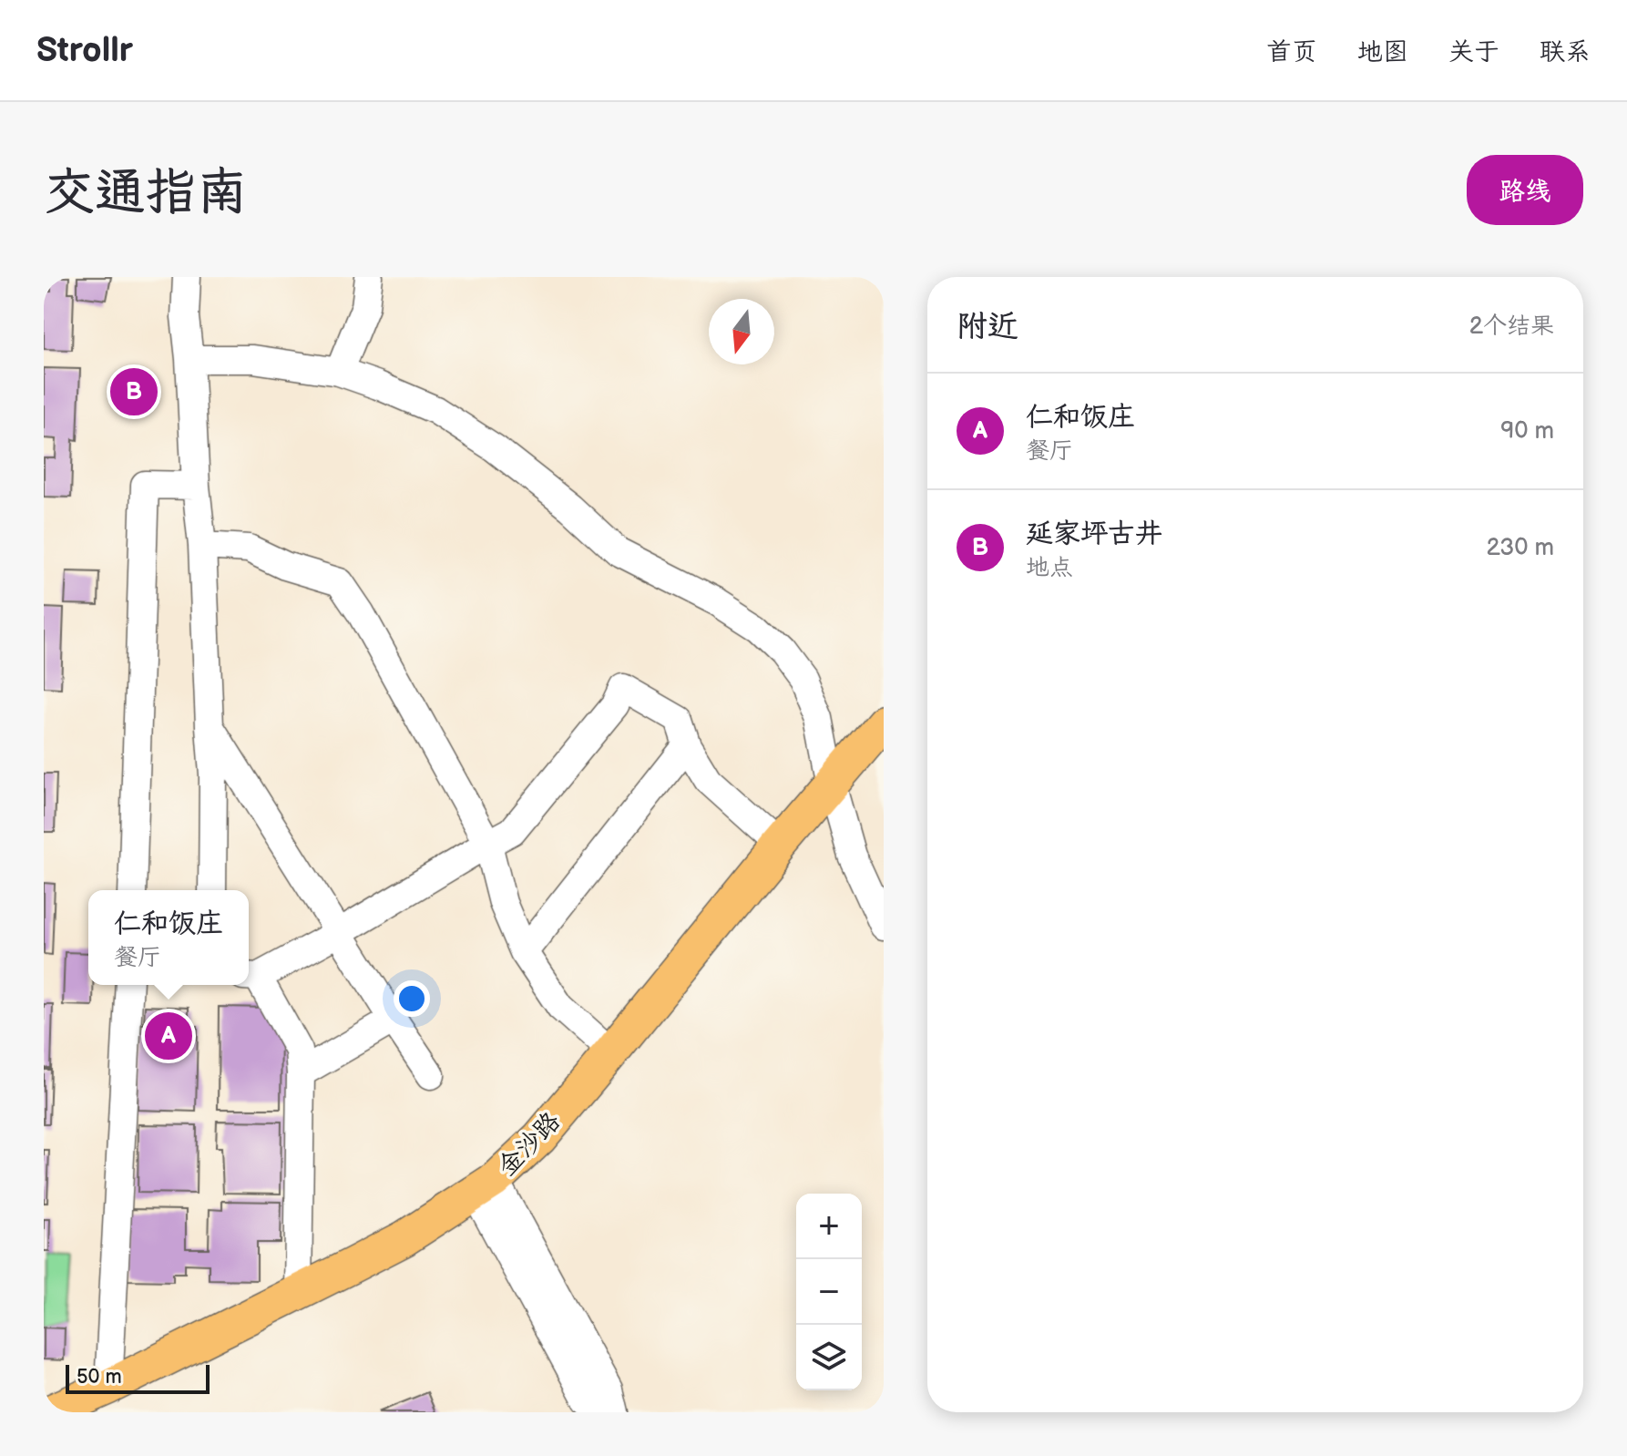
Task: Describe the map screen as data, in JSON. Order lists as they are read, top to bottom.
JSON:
{
  "streets": {
    "main road": ["金沙路"]
  },
  "scale_bar": "50 m",
  "north": "bottom",
  "page": {
    "header": "Strollr",
    "nav": [
      "首页",
      "地图",
      "关于",
      "联系"
    ],
    "buttons": "路线",
    "title": "交通指南",
    "heading": ["附近", "2个结果"],
    "pins": ["B", "A"],
    "list": [
      {
        "mark": "A",
        "name": "仁和饭庄",
        "note": "餐厅",
        "value": "90 m"
      },
      {
        "mark": "B",
        "name": "延家坪古井",
        "note": "地点",
        "value": "230 m"
      }
    ],
    "popup": ["仁和饭庄", "餐厅"],
    "map_buttons": ["+", "−"],
    "scale": "50 m"
  }
}
